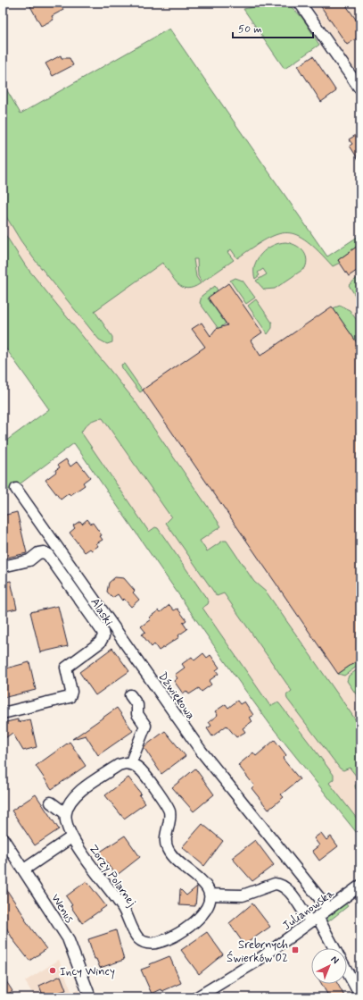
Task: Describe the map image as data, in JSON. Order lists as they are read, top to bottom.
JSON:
{
  "streets": {
    "street": [
      "Alaski",
      "Dźwiękowa",
      "Zorzy Polarnej",
      "Wenus",
      "Julianowska"
    ]
  },
  "crossings": [
    ["Dźwiękowa", "Julianowska"]
  ],
  "places": {
    "transit": ["Srebrnych Świerków 02"],
    "other": ["Incy Wincy"]
  },
  "scale_bar": "50 m",
  "north": "top right"
}
